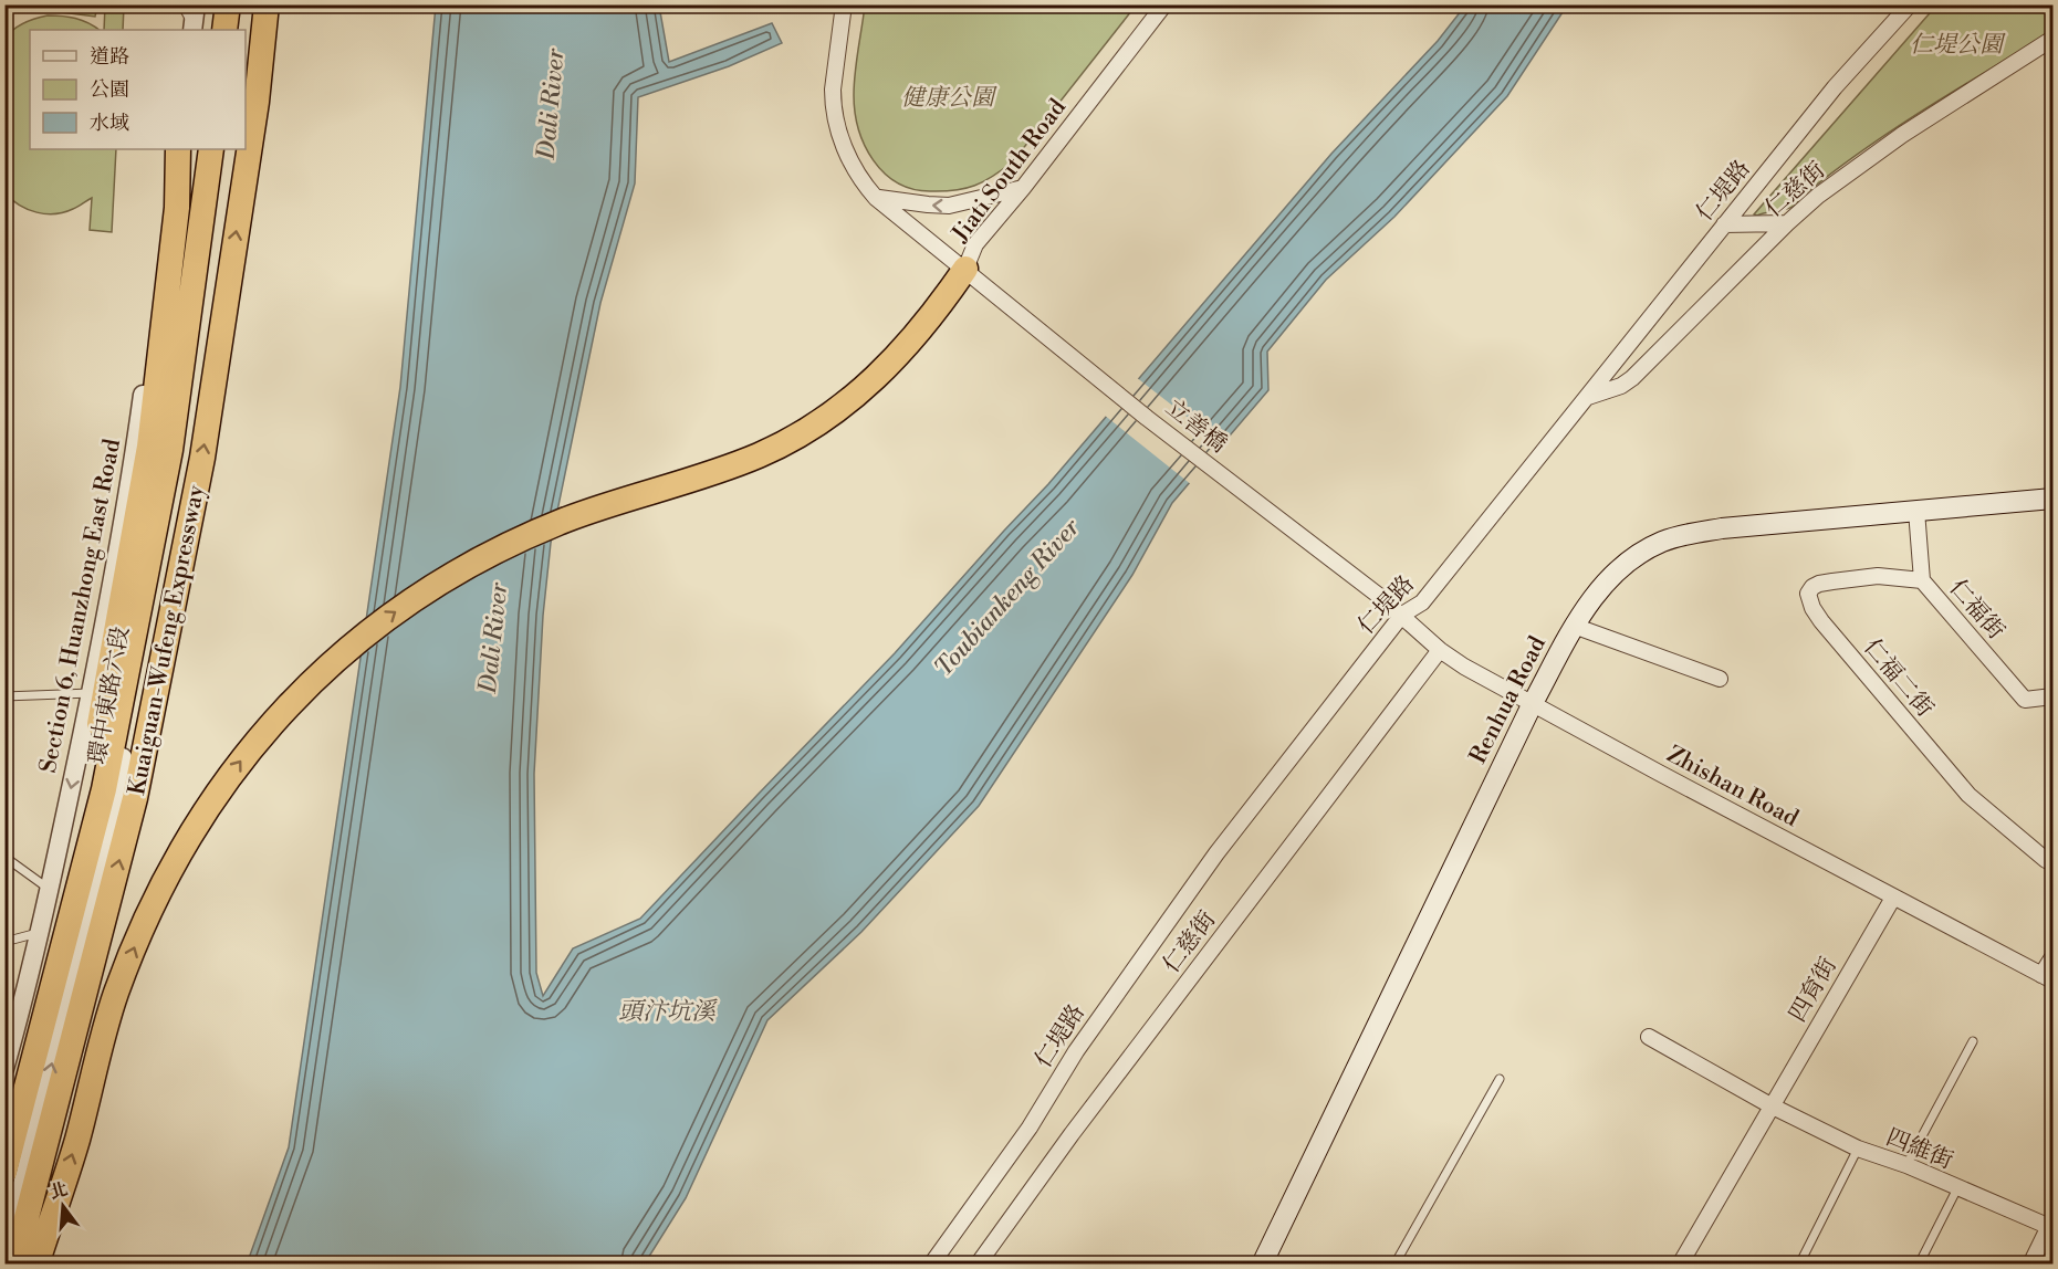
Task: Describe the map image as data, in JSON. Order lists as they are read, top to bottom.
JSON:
{
  "streets": {
    "highway": ["Kuaiguan-Wufeng Expressway"],
    "main road": ["Renhua Road"],
    "street": [
      "Jiati South Road",
      "仁慈街",
      "仁堤路",
      "立善橋",
      "Section 6, Huanzhong East Road",
      "仁福街",
      "仁福二街",
      "環中東路六段",
      "Zhishan Road",
      "四育街",
      "四維街"
    ]
  },
  "crossings": [
    ["Jiati South Road", "立善橋"],
    ["仁慈街", "仁堤路"],
    ["仁慈街", "Zhishan Road"],
    ["仁堤路", "立善橋"],
    ["仁堤路", "Zhishan Road"],
    ["立善橋", "Zhishan Road"],
    ["仁福街", "仁福二街"],
    ["仁福街", "Renhua Road"],
    ["Renhua Road", "Zhishan Road"],
    ["Zhishan Road", "四育街"],
    ["四育街", "四維街"]
  ],
  "one_way": ["環中東路六段"],
  "water": ["Dali River", "Toubiankeng River", "頭汴坑溪"],
  "parks": ["仁堤公園", "健康公園"],
  "legend": ["道路", "公園", "水域"],
  "north": "top"
}
